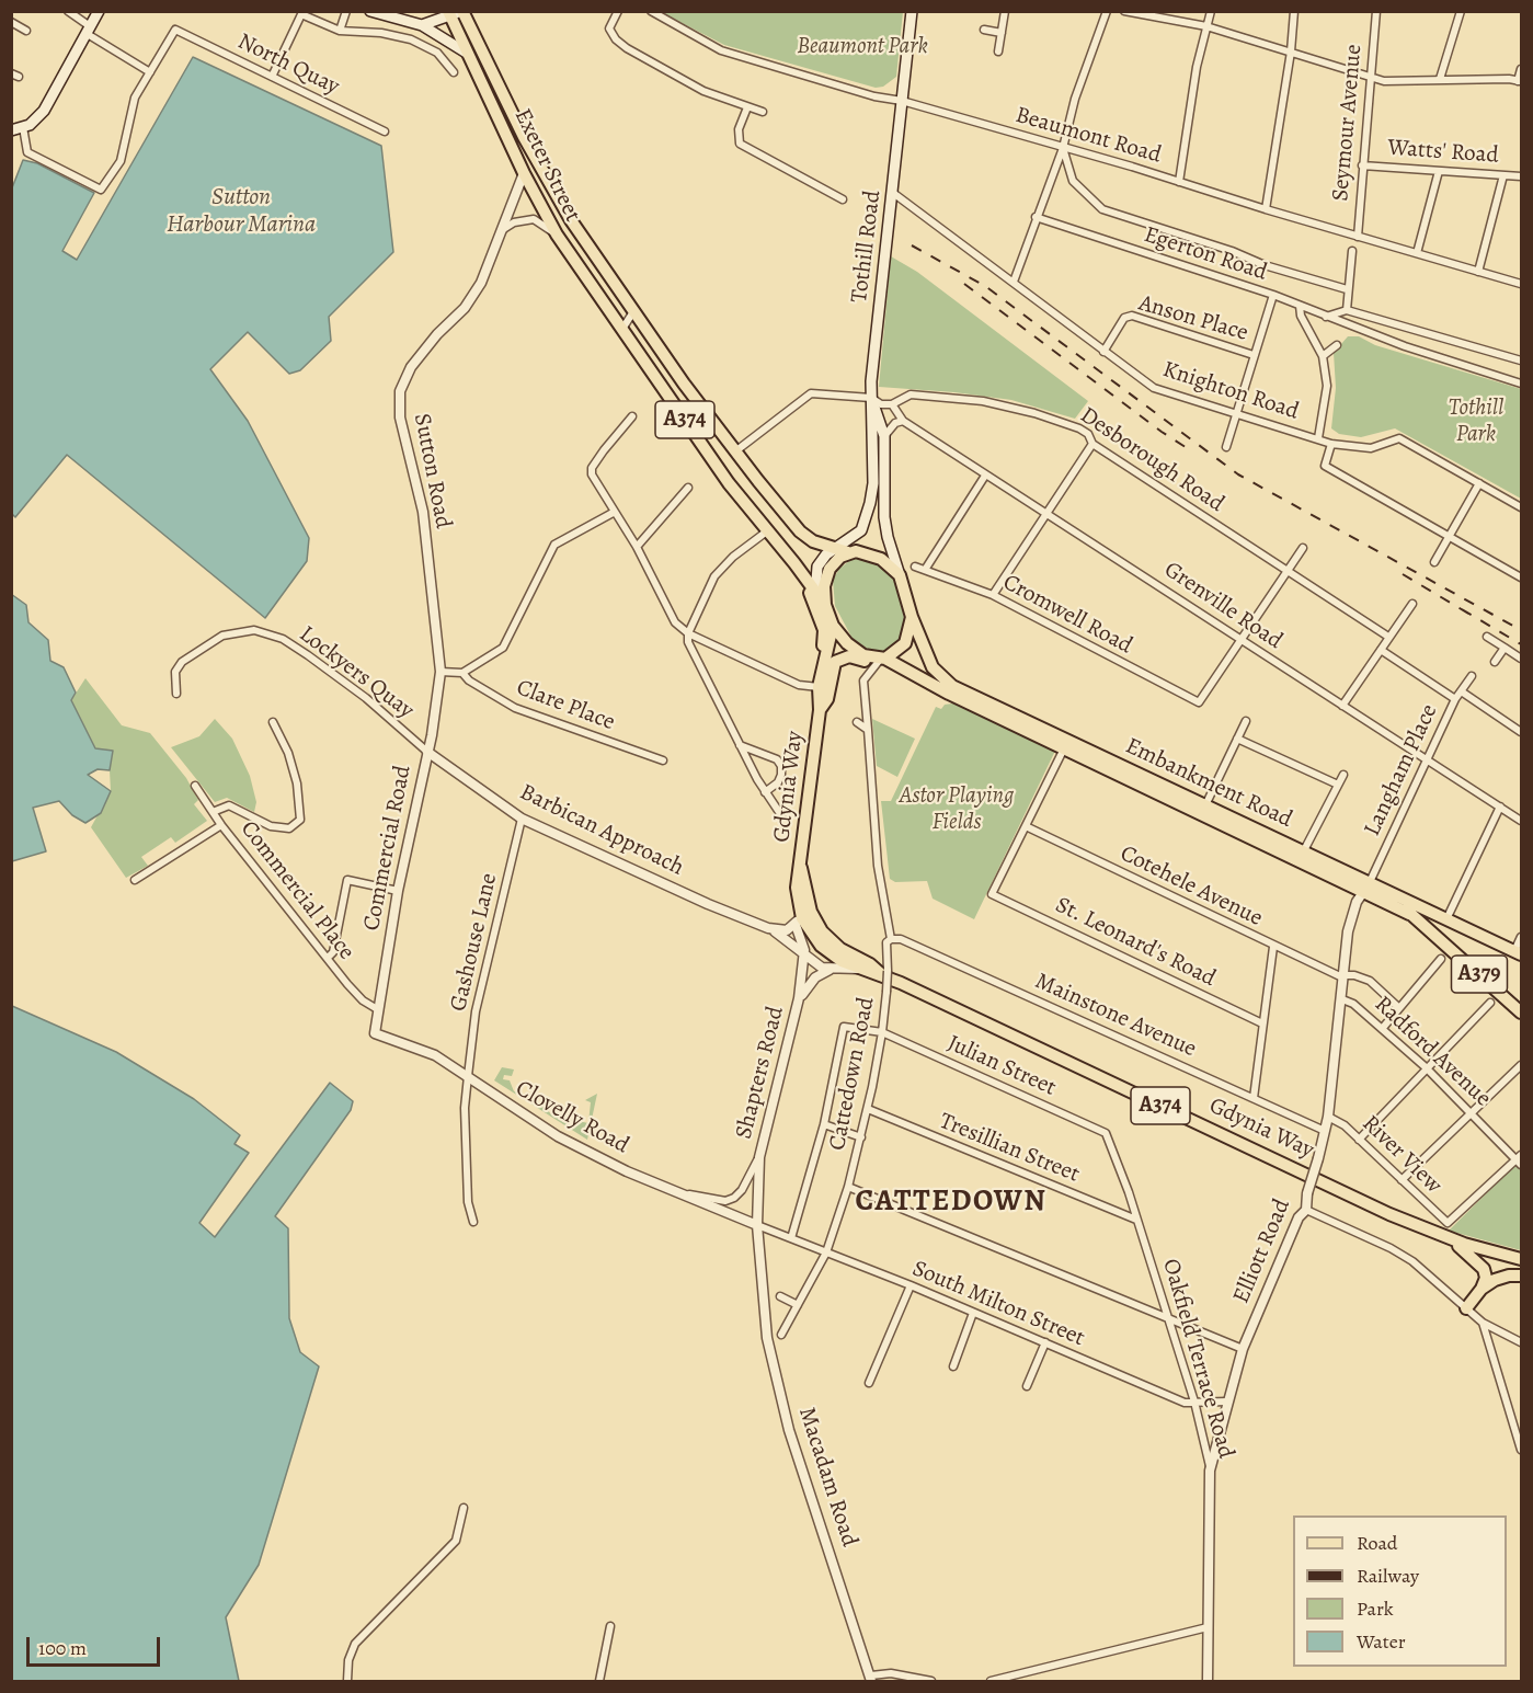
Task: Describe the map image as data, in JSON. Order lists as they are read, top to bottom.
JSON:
{
  "streets": {
    "main road": [
      "Exeter Street",
      "Tothill Road",
      "A374",
      "Embankment Road",
      "Gdynia Way",
      "A379"
    ],
    "street": [
      "North Quay",
      "Seymour Avenue",
      "Beaumont Road",
      "Watts' Road",
      "Egerton Road",
      "Anson Place",
      "Knighton Road",
      "Desborough Road",
      "Sutton Road",
      "Grenville Road",
      "Cromwell Road",
      "Lockyers Quay",
      "Clare Place",
      "Langham Place",
      "Barbican Approach",
      "Commercial Road",
      "Cotehele Avenue",
      "Commercial Place",
      "Gashouse Lane",
      "St. Leonard's Road",
      "Mainstone Avenue",
      "Radford Avenue",
      "Julian Street",
      "Shapters Road",
      "Cattedown Road",
      "Clovelly Road",
      "Tresillian Street",
      "River View",
      "Elliott Road",
      "South Milton Street",
      "Oakfield Terrace Road",
      "Macadam Road"
    ]
  },
  "crossings": [
    ["Seymour Avenue", "Beaumont Road"],
    ["Seymour Avenue", "Watts' Road"],
    ["Beaumont Road", "Tothill Road"],
    ["Exeter Street", "Tothill Road"],
    ["Exeter Street", "A374"],
    ["Exeter Street", "Sutton Road"],
    ["Exeter Street", "Embankment Road"],
    ["Exeter Street", "Gdynia Way"],
    ["Exeter Street", "Cattedown Road"],
    ["Tothill Road", "Knighton Road"],
    ["Tothill Road", "Embankment Road"],
    ["Tothill Road", "Gdynia Way"],
    ["Tothill Road", "Cattedown Road"],
    ["Anson Place", "Knighton Road"],
    ["A374", "Gdynia Way"],
    ["Desborough Road", "Grenville Road"],
    ["Sutton Road", "Commercial Road"],
    ["Grenville Road", "Cromwell Road"],
    ["Grenville Road", "Langham Place"],
    ["Lockyers Quay", "Barbican Approach"],
    ["Lockyers Quay", "Commercial Road"],
    ["Langham Place", "Embankment Road"],
    ["Langham Place", "Elliott Road"],
    ["Embankment Road", "Gdynia Way"],
    ["Embankment Road", "A379"],
    ["Embankment Road", "Cattedown Road"],
    ["Embankment Road", "Elliott Road"],
    ["Gdynia Way", "Cattedown Road"],
    ["Barbican Approach", "Commercial Road"],
    ["Barbican Approach", "Gashouse Lane"],
    ["Barbican Approach", "Shapters Road"],
    ["Commercial Road", "Commercial Place"],
    ["Commercial Road", "Clovelly Road"],
    ["Cotehele Avenue", "St. Leonard's Road"],
    ["Cotehele Avenue", "Elliott Road"],
    ["Gashouse Lane", "Clovelly Road"],
    ["Mainstone Avenue", "Cattedown Road"],
    ["Mainstone Avenue", "Elliott Road"],
    ["Radford Avenue", "River View"],
    ["Radford Avenue", "Elliott Road"],
    ["Julian Street", "Cattedown Road"],
    ["Julian Street", "Oakfield Terrace Road"],
    ["Shapters Road", "Clovelly Road"],
    ["Shapters Road", "South Milton Street"],
    ["Shapters Road", "Macadam Road"],
    ["Cattedown Road", "Tresillian Street"],
    ["Cattedown Road", "South Milton Street"],
    ["Clovelly Road", "South Milton Street"],
    ["Clovelly Road", "Macadam Road"],
    ["Tresillian Street", "Oakfield Terrace Road"],
    ["River View", "Elliott Road"],
    ["Elliott Road", "South Milton Street"],
    ["Elliott Road", "Oakfield Terrace Road"],
    ["South Milton Street", "Oakfield Terrace Road"],
    ["South Milton Street", "Macadam Road"]
  ],
  "districts": ["CATTEDOWN"],
  "water": ["Sutton Harbour Marina"],
  "parks": ["Beaumont Park", "Tothill Park", "Astor Playing Fields"],
  "legend": [
    "Road",
    "Railway",
    "Park",
    "Water"
  ],
  "scale_bar": "100 m"
}
